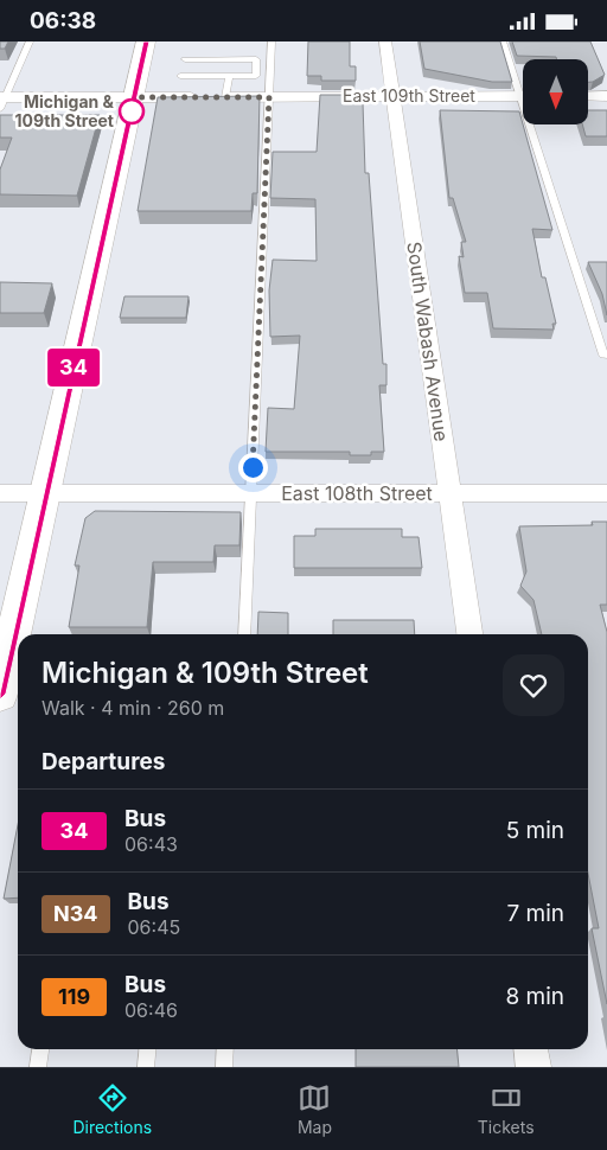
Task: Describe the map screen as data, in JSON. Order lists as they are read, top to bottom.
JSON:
{
  "streets": {
    "street": ["East 109th Street", "South Wabash Avenue", "East 108th Street"]
  },
  "crossings": [
    ["East 109th Street", "South Wabash Avenue"],
    ["South Wabash Avenue", "East 108th Street"]
  ],
  "places": ["Michigan & 109th Street"],
  "lines": ["bus line 34"],
  "north": "bottom",
  "page": {
    "status": "06:38",
    "on_map": "34",
    "heading": [
      ["Michigan & 109th Street", "Walk · 4 min · 260 m"],
      "Departures"
    ],
    "list": [
      {
        "mark": "34",
        "name": "Bus",
        "note": "06:43",
        "value": "5 min"
      },
      {
        "mark": "N34",
        "name": "Bus",
        "note": "06:45",
        "value": "7 min"
      },
      {
        "mark": "119",
        "name": "Bus",
        "note": "06:46",
        "value": "8 min"
      }
    ],
    "tabs": ["Directions", "Map", "Tickets"]
  }
}
